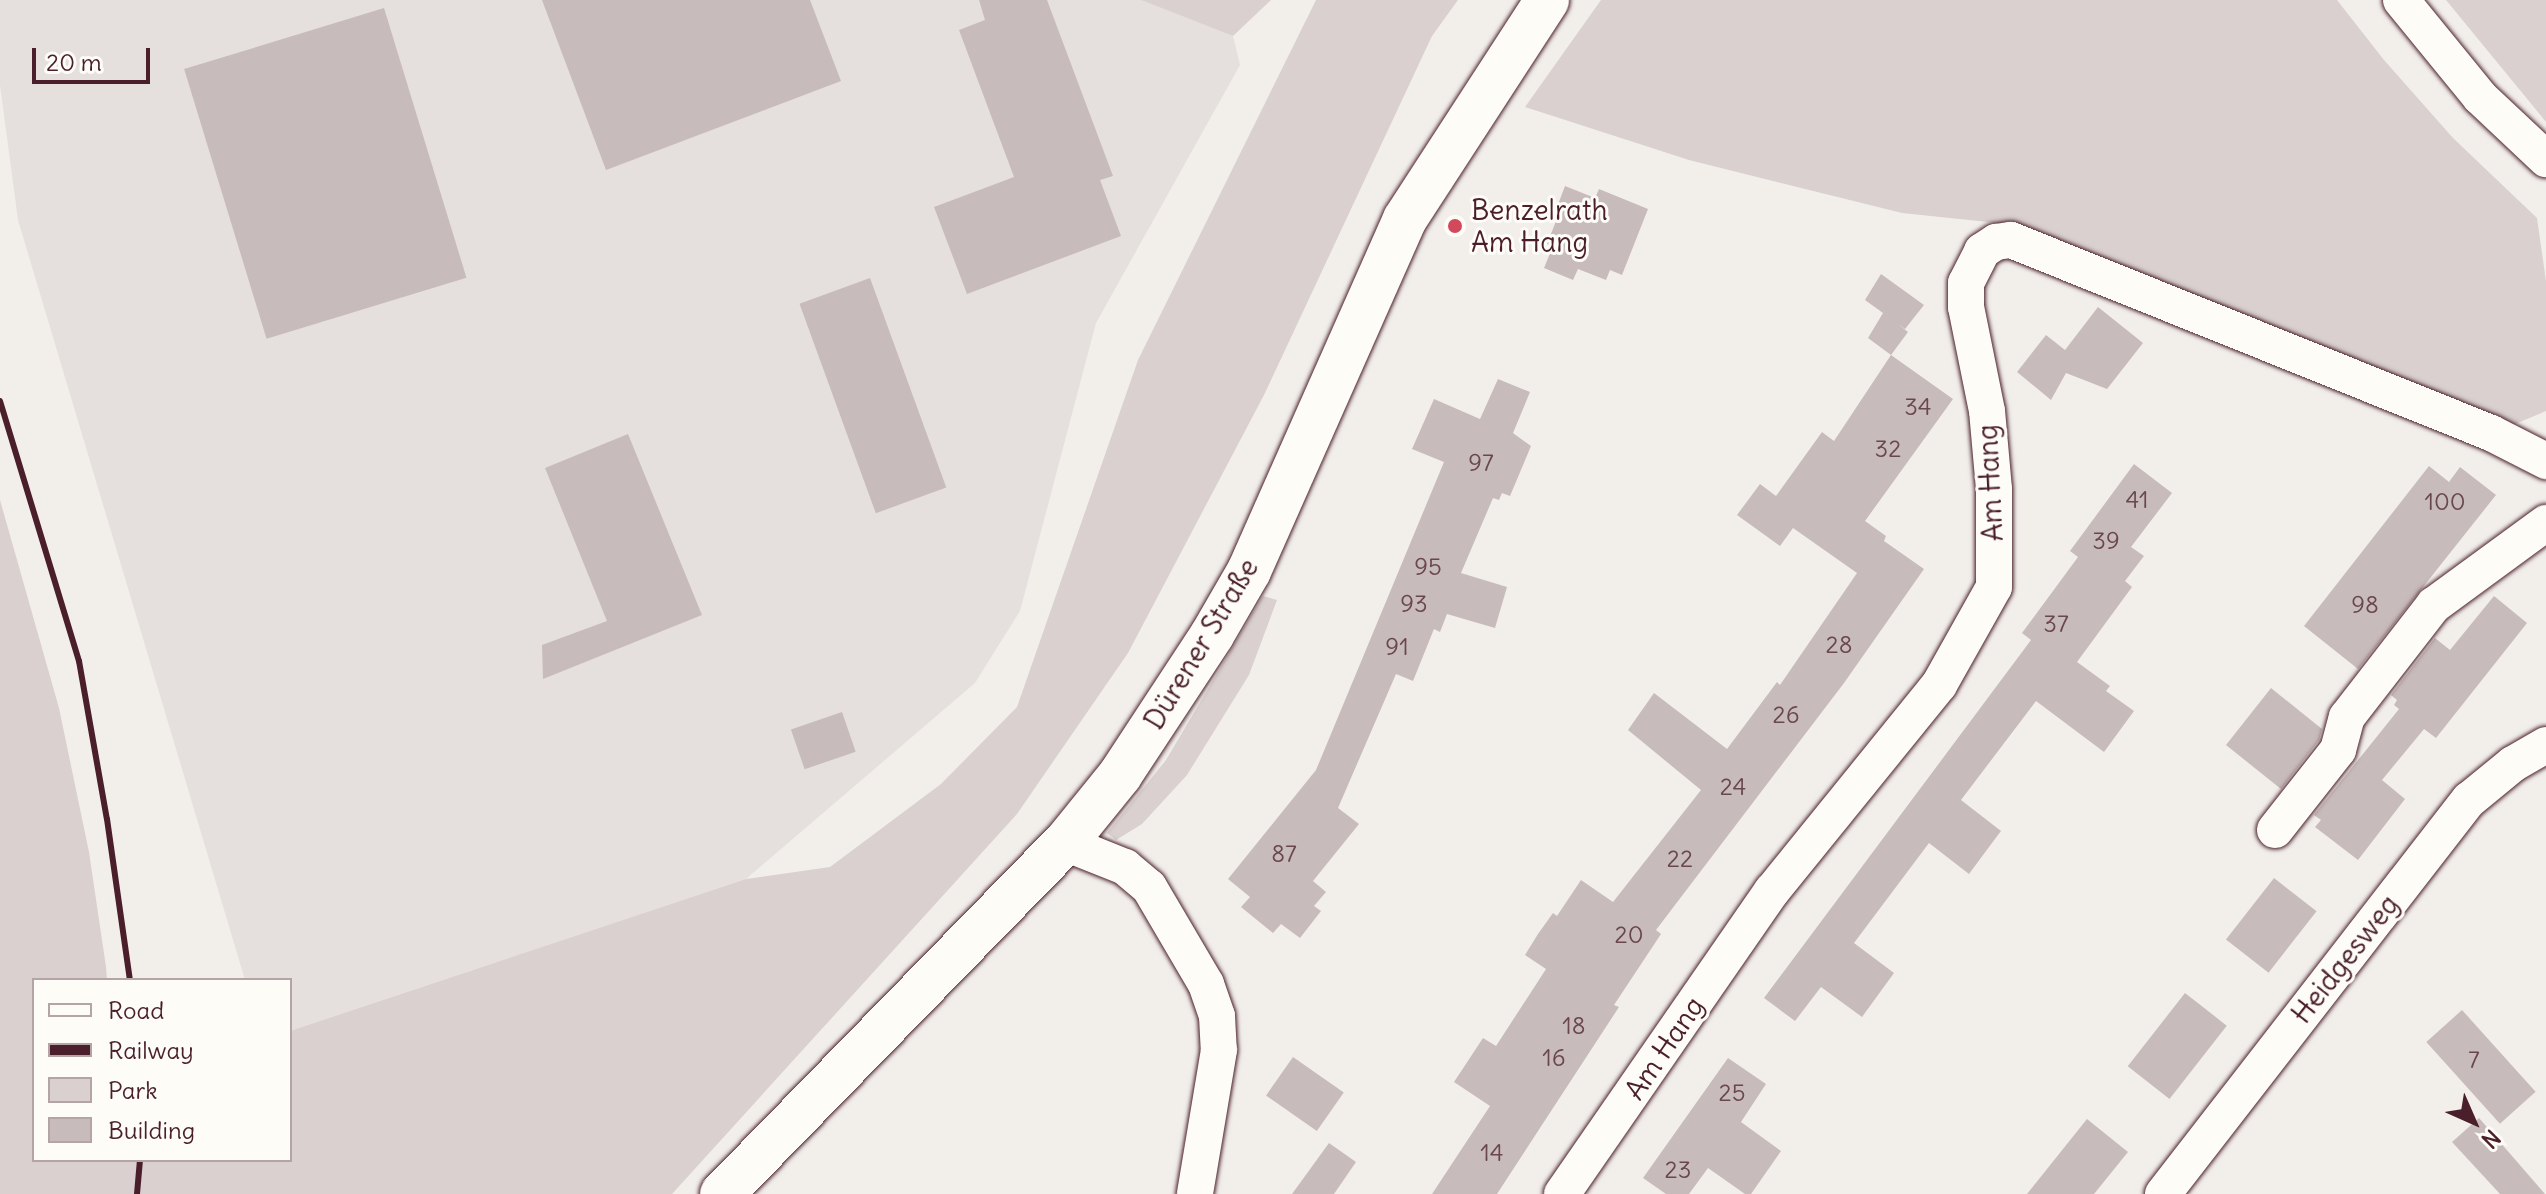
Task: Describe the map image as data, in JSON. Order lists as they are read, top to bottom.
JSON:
{
  "streets": {
    "main road": ["Dürener Straße"],
    "street": ["Am Hang", "Heidgesweg"]
  },
  "places": ["Benzelrath Am Hang"],
  "house_numbers": [
    "34",
    "32",
    "97",
    "41",
    "100",
    "39",
    "95",
    "93",
    "98",
    "37",
    "28",
    "91",
    "26",
    "24",
    "87",
    "22",
    "20",
    "18",
    "16",
    "7",
    "25",
    "14",
    "23"
  ],
  "legend": [
    "Road",
    "Railway",
    "Park",
    "Building"
  ],
  "scale_bar": "20 m",
  "north": "bottom right"
}
